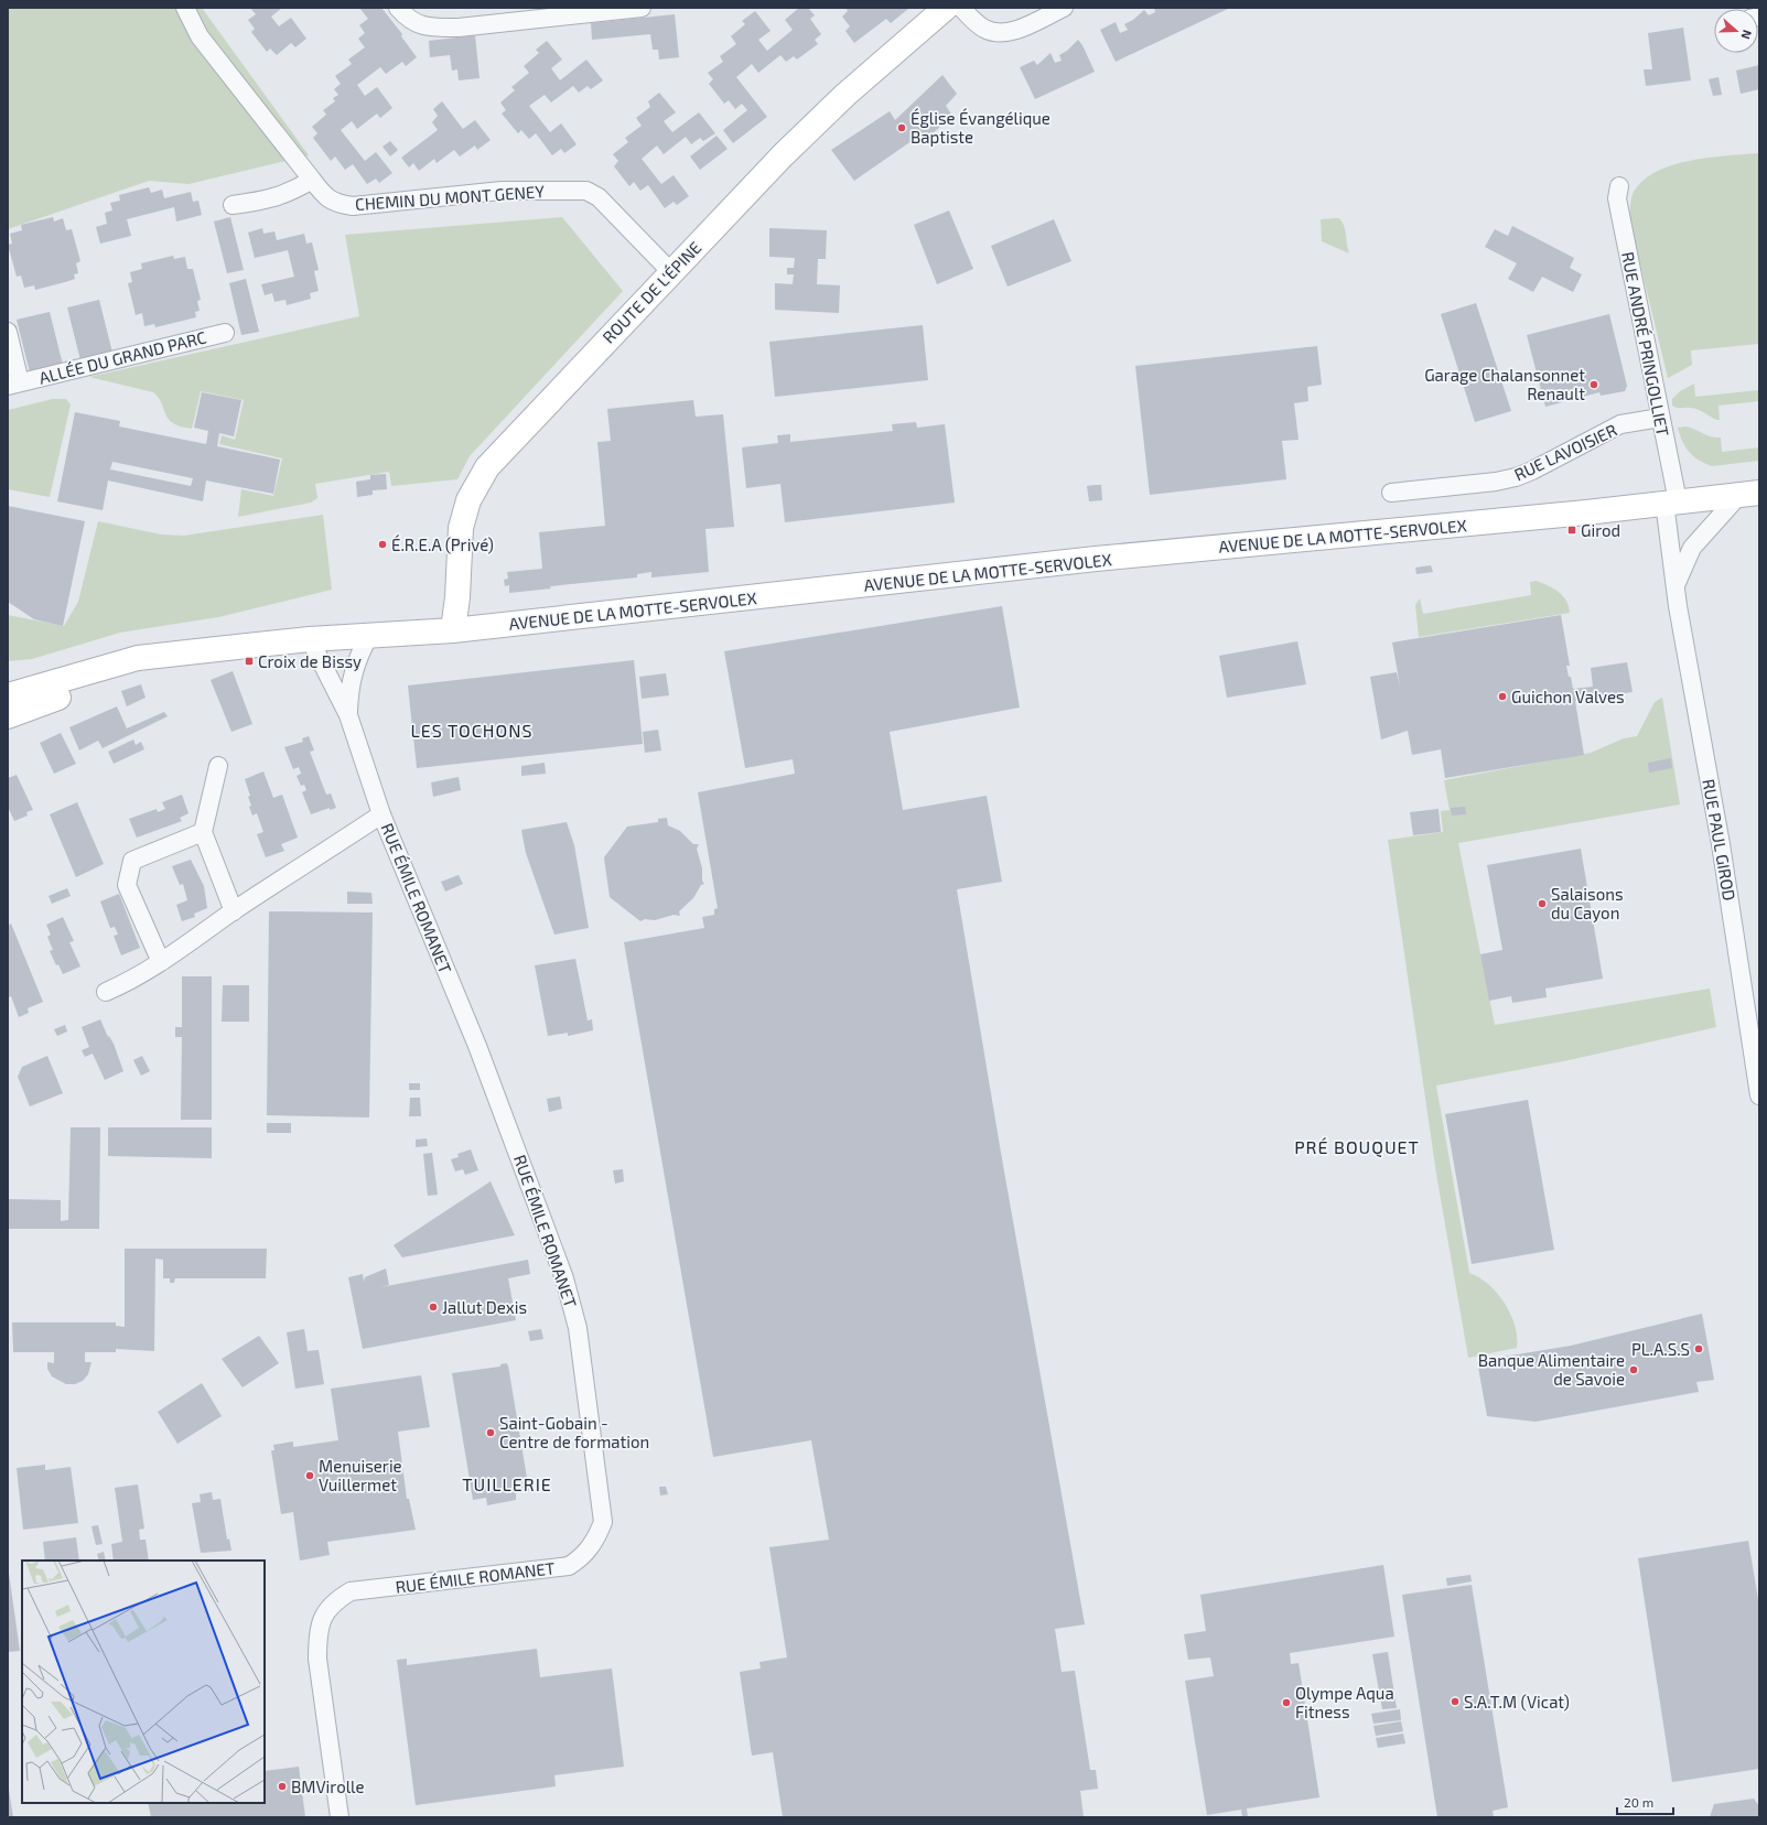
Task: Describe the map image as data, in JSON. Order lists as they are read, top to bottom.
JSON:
{
  "streets": {
    "main road": ["ROUTE DE L'ÉPINE", "AVENUE DE LA MOTTE-SERVOLEX"],
    "street": [
      "CHEMIN DU MONT GENEY",
      "RUE ANDRÉ PRINGOLLIET",
      "ALLÉE DU GRAND PARC",
      "RUE LAVOISIER",
      "RUE PAUL GIROD",
      "RUE ÉMILE ROMANET"
    ]
  },
  "crossings": [
    ["CHEMIN DU MONT GENEY", "ROUTE DE L'ÉPINE"],
    ["ROUTE DE L'ÉPINE", "AVENUE DE LA MOTTE-SERVOLEX"],
    ["RUE ANDRÉ PRINGOLLIET", "RUE LAVOISIER"],
    ["RUE ANDRÉ PRINGOLLIET", "AVENUE DE LA MOTTE-SERVOLEX"],
    ["RUE ANDRÉ PRINGOLLIET", "RUE PAUL GIROD"],
    ["AVENUE DE LA MOTTE-SERVOLEX", "RUE PAUL GIROD"],
    ["AVENUE DE LA MOTTE-SERVOLEX", "RUE ÉMILE ROMANET"]
  ],
  "districts": ["LES TOCHONS", "PRÉ BOUQUET", "TUILLERIE"],
  "places": {
    "other": [
      "Église Évangélique Baptiste",
      "Garage Chalansonnet Renault",
      "É.R.E.A (Privé)",
      "Guichon Valves",
      "Salaisons du Cayon",
      "Jallut Dexis",
      "PL.A.S.S",
      "Banque Alimentaire de Savoie",
      "Saint-Gobain - Centre de formation",
      "Menuiserie Vuillermet",
      "S.A.T.M (Vicat)",
      "Olympe Aqua Fitness",
      "BMVirolle"
    ],
    "transit": ["Girod", "Croix de Bissy"]
  },
  "scale_bar": "20 m",
  "north": "right"
}
